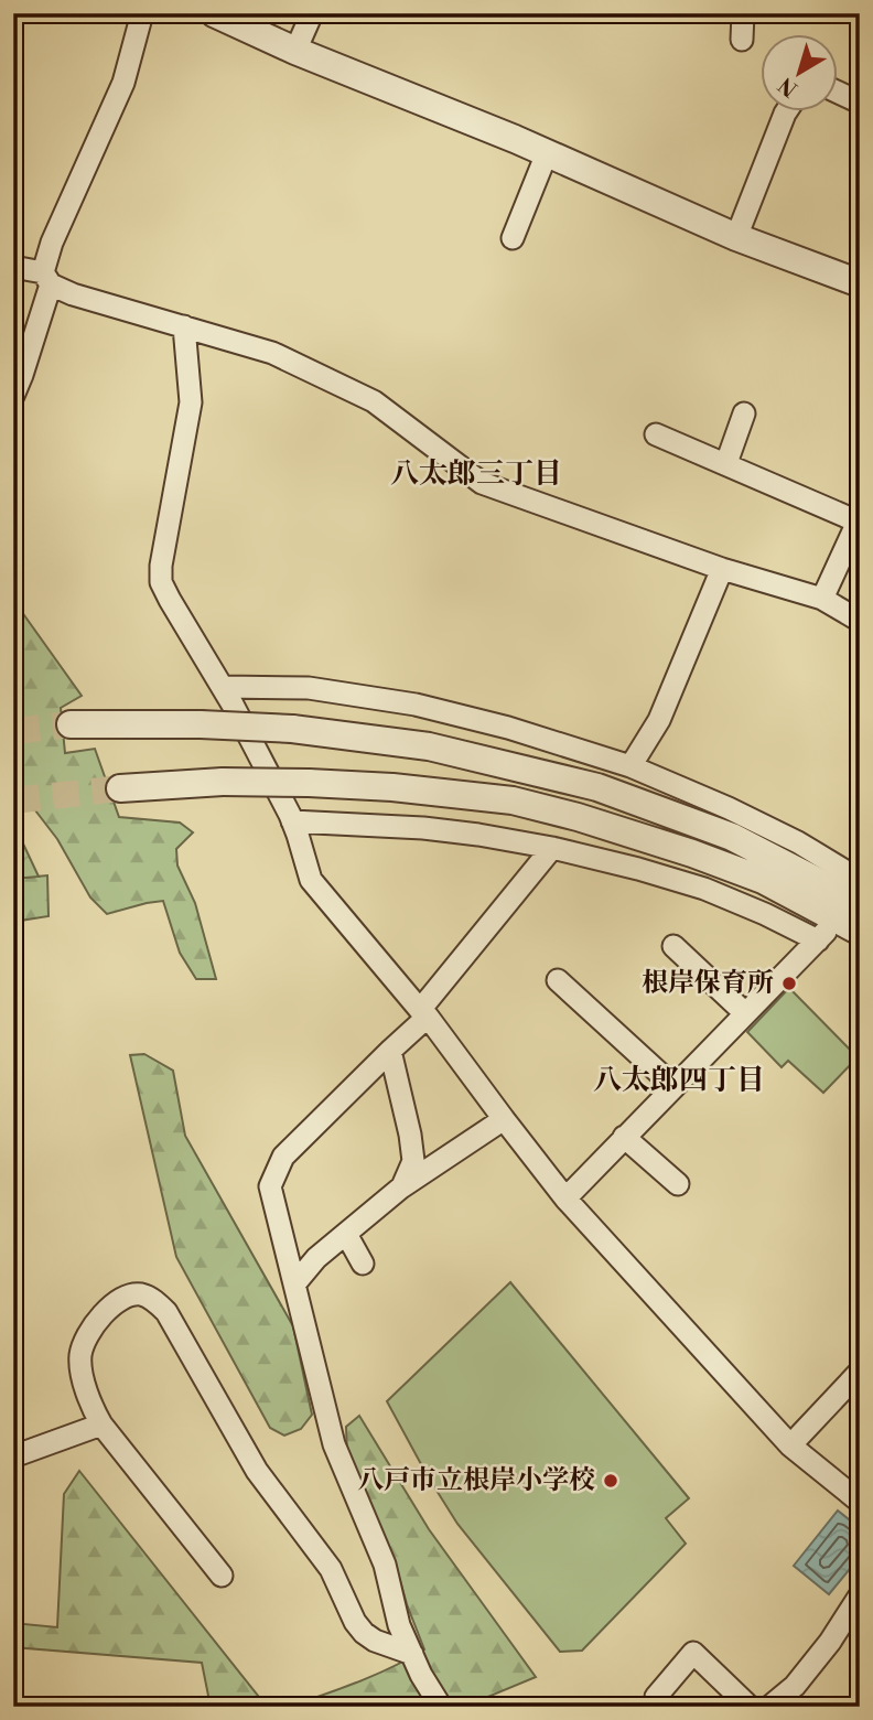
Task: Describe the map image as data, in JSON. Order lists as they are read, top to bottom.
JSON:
{
  "districts": ["八太郎三丁目", "八太郎四丁目"],
  "places": ["根岸保育所", "八戸市立根岸小学校"],
  "north": "bottom left"
}
